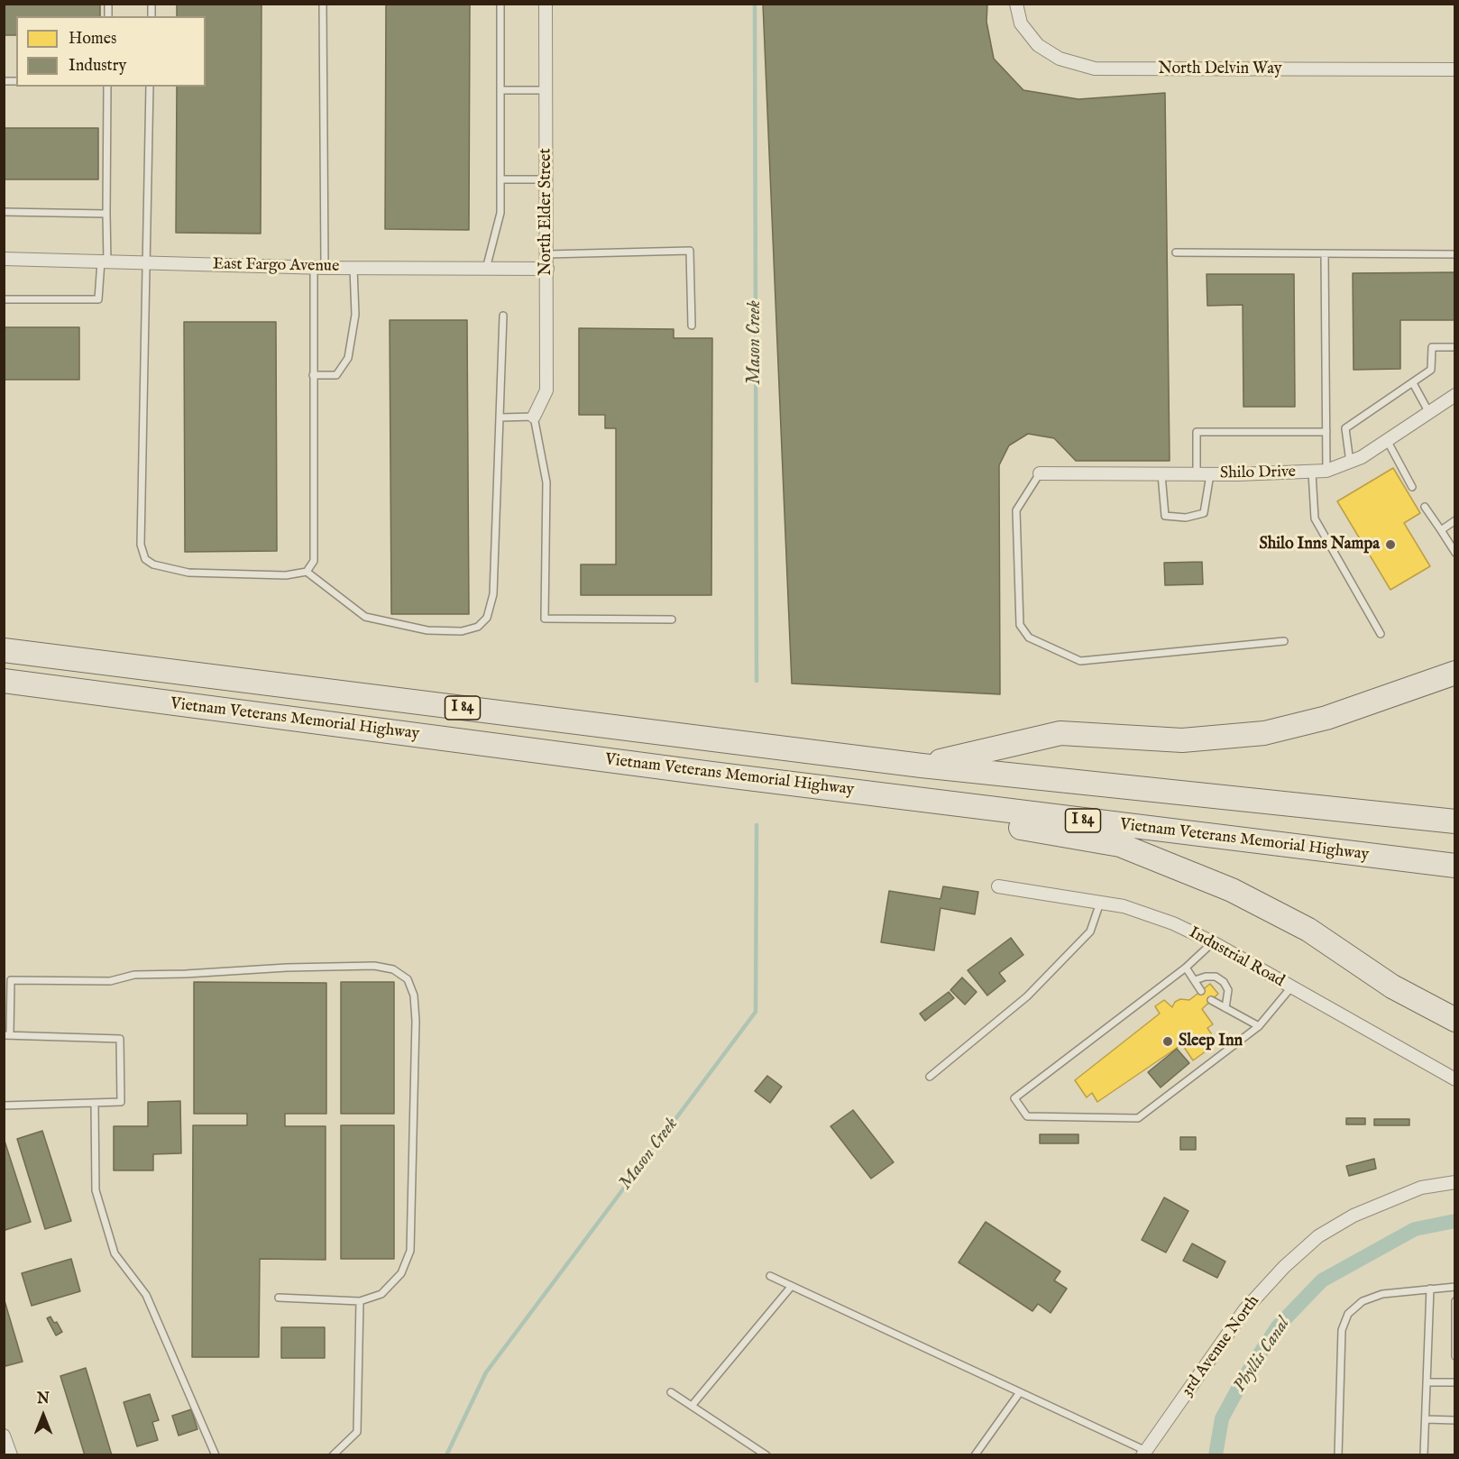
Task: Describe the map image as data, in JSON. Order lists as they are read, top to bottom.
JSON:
{
  "streets": {
    "highway": ["I 84", "Vietnam Veterans Memorial Highway"],
    "street": [
      "North Delvin Way",
      "North Elder Street",
      "East Fargo Avenue",
      "Shilo Drive",
      "Industrial Road",
      "3rd Avenue North"
    ]
  },
  "crossings": [
    ["North Elder Street", "East Fargo Avenue"]
  ],
  "water": ["Mason Creek", "Phyllis Canal"],
  "places": ["Shilo Inns Nampa", "Sleep Inn"],
  "legend": ["Homes", "Industry"],
  "north": "top"
}
